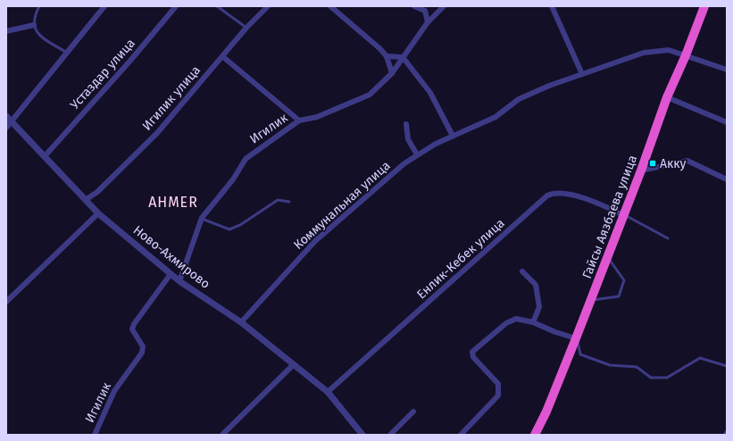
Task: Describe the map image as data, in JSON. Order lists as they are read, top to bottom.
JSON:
{
  "streets": {
    "highway": ["Гайсы Аязбаева улица"],
    "street": [
      "Устаздар улица",
      "Игилик улица",
      "Игилик",
      "Коммунальная улица",
      "Ново-Ахмирово",
      "Енлик-Кебек улица"
    ]
  },
  "crossings": [
    ["Устаздар улица", "Ново-Ахмирово"],
    ["Игилик улица", "Ново-Ахмирово"],
    ["Игилик", "Ново-Ахмирово"],
    ["Коммунальная улица", "Гайсы Аязбаева улица"],
    ["Коммунальная улица", "Ново-Ахмирово"],
    ["Гайсы Аязбаева улица", "Енлик-Кебек улица"],
    ["Ново-Ахмирово", "Енлик-Кебек улица"]
  ],
  "districts": ["AHMER"],
  "places": {
    "transit": ["Акку"]
  }
}
